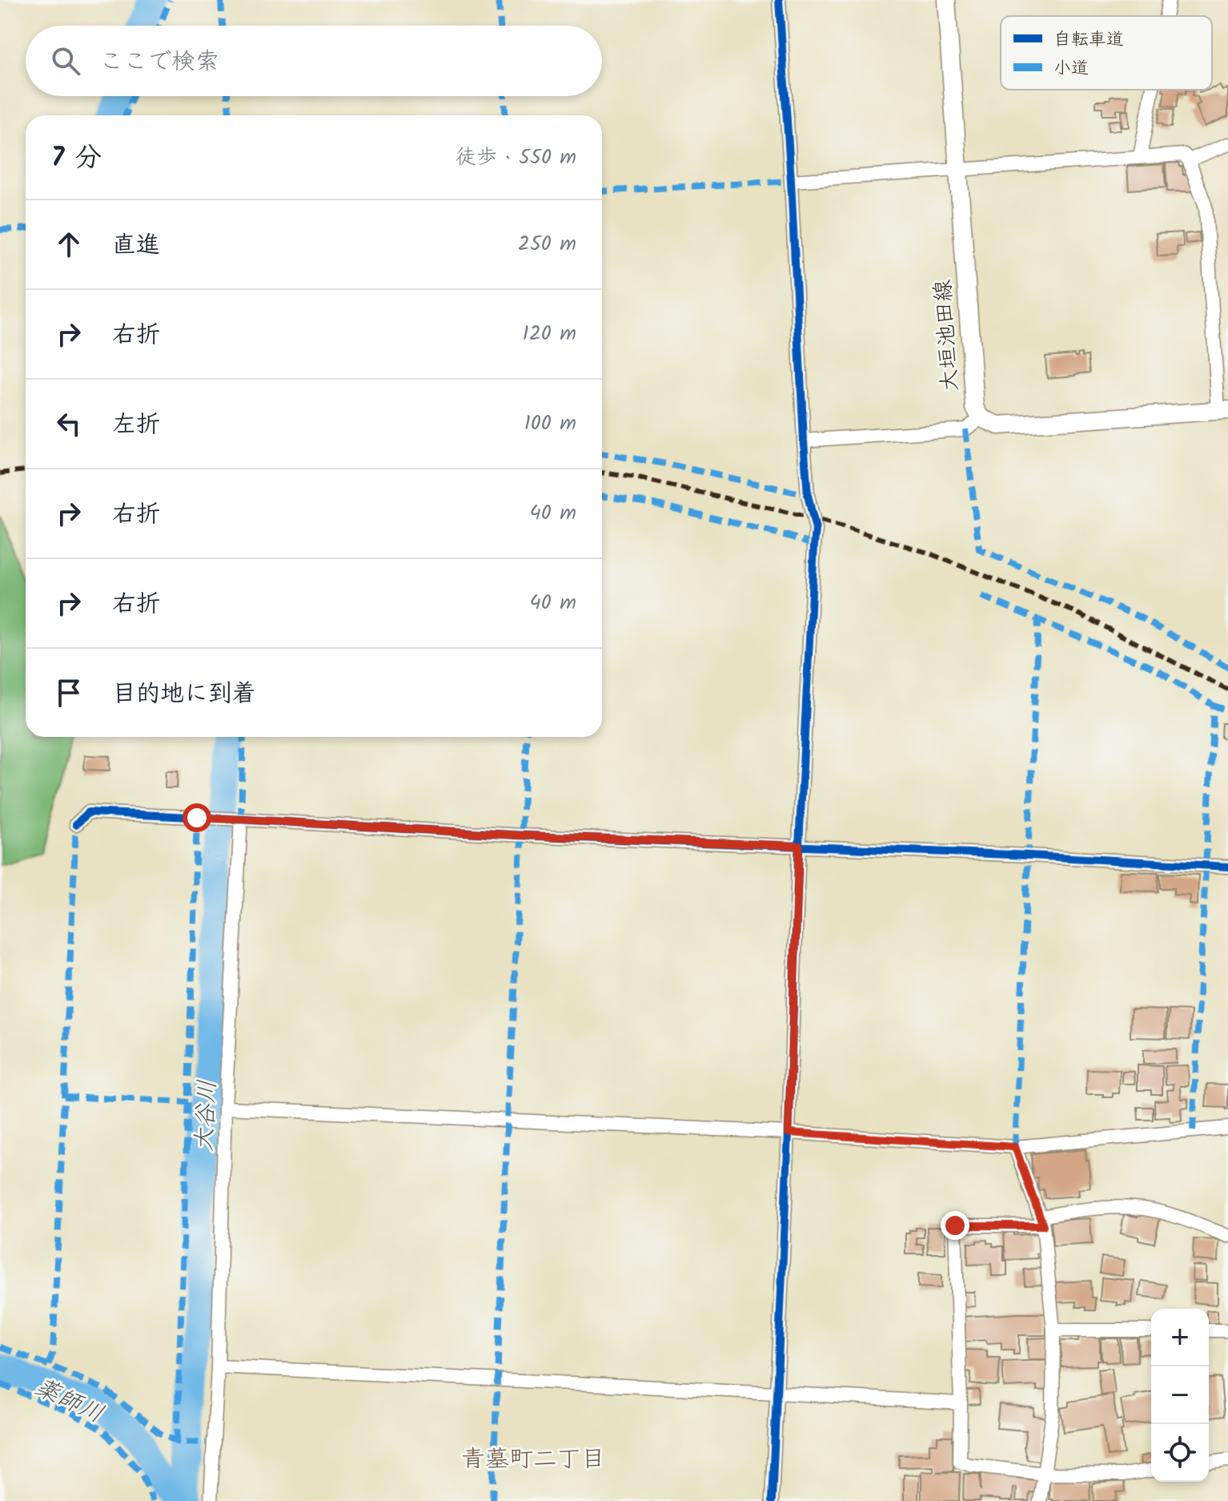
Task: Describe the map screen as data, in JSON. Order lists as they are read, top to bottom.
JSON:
{
  "streets": {
    "main road": ["大垣池田線"]
  },
  "districts": ["青墓町二丁目"],
  "water": ["大谷川", "薬師川"],
  "legend": ["自転車道", "小道"],
  "page": {
    "search": "ここで検索",
    "heading": ["7 分", "徒歩 · 550 m"],
    "list": [
      ["直進", "250 m"],
      ["右折", "120 m"],
      ["左折", "100 m"],
      ["右折", "40 m"],
      ["右折", "40 m"],
      "目的地に到着"
    ],
    "map_buttons": ["+", "−"]
  }
}
